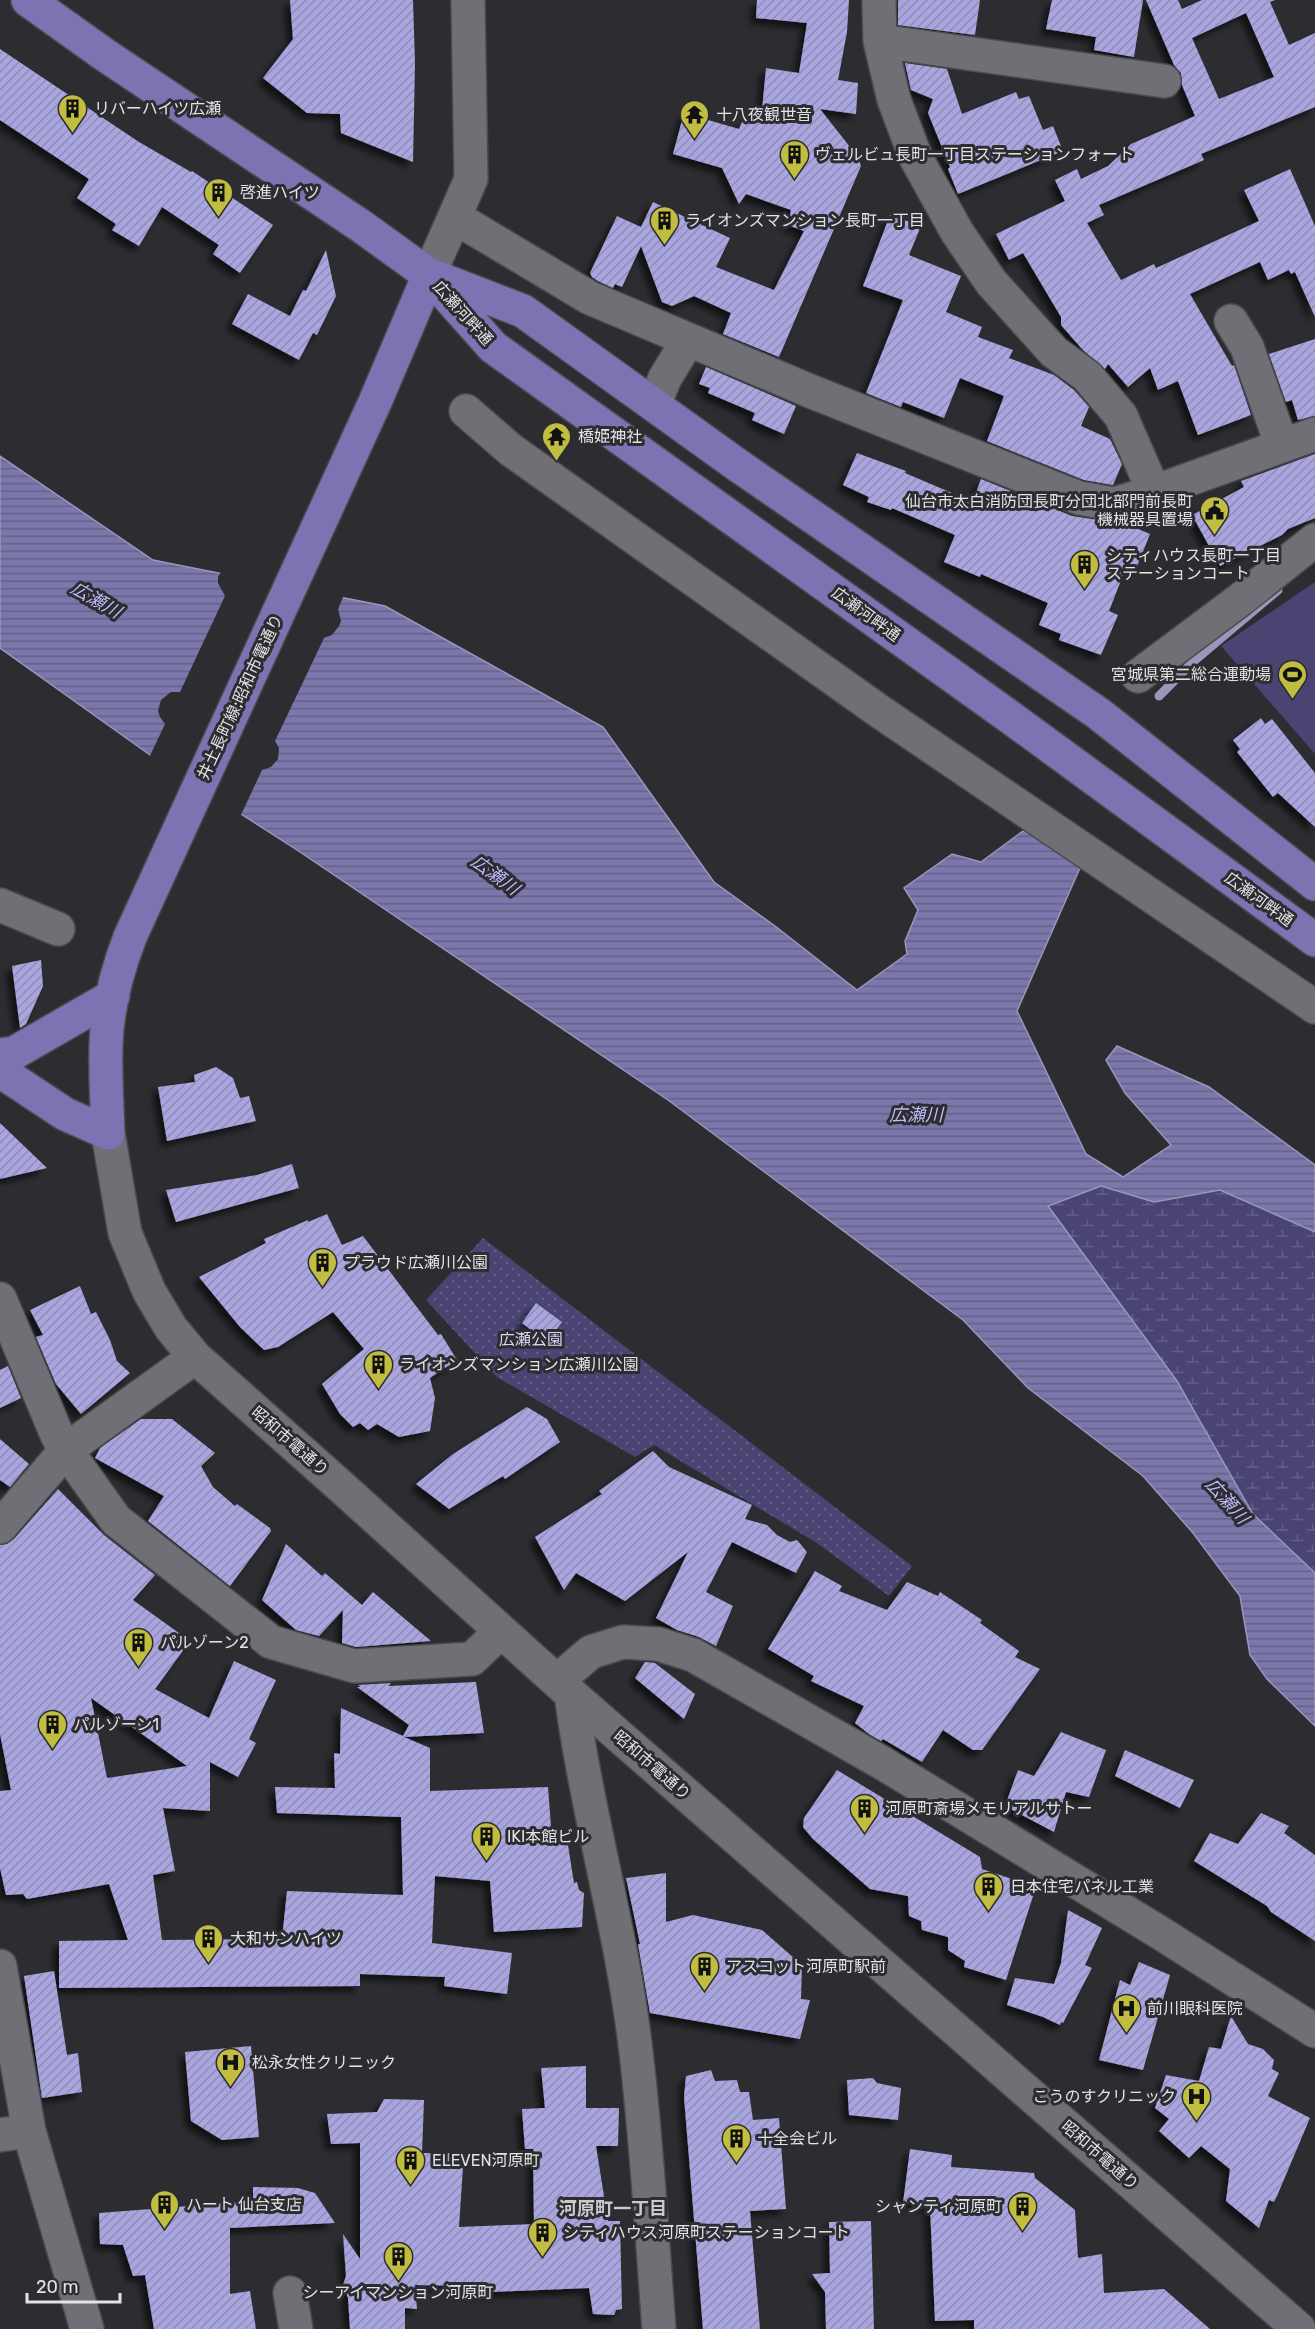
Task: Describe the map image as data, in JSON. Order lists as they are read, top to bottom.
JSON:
{
  "streets": {
    "main road": ["広瀬河畔通", "井土長町線;昭和市電通り"],
    "street": ["昭和市電通り"]
  },
  "crossings": [
    ["広瀬河畔通", "井土長町線;昭和市電通り"],
    ["井土長町線;昭和市電通り", "昭和市電通り"]
  ],
  "districts": ["河原町一丁目"],
  "water": ["広瀬川"],
  "parks": ["広瀬公園"],
  "places": {
    "building": [
      "リバーハイツ広瀬",
      "ヴェルビュ長町一丁目ステーションフォート",
      "啓進ハイツ",
      "ライオンズマンション長町一丁目",
      "シティハウス長町一丁目 ステーションコート",
      "プラウド広瀬川公園",
      "ライオンズマンション広瀬川公園",
      "パルゾーン2",
      "パルゾーン1",
      "河原町斎場メモリアルサトー",
      "IKI本館ビル",
      "日本住宅パネル工業",
      "大和サンハイツ",
      "アスコット河原町駅前",
      "十全会ビル",
      "ELEVEN河原町",
      "ハート 仙台支店",
      "シャンティ河原町",
      "シティハウス河原町ステーションコート",
      "シーアイマンション河原町"
    ],
    "temple": ["十八夜観世音", "橋姫神社"],
    "public building": ["仙台市太白消防団長町分団北部門前長町 機械器具置場"],
    "sports": ["宮城県第二総合運動場"],
    "hospital": ["前川眼科医院", "松永女性クリニック", "こうのすクリニック"]
  },
  "scale_bar": "20 m"
}
